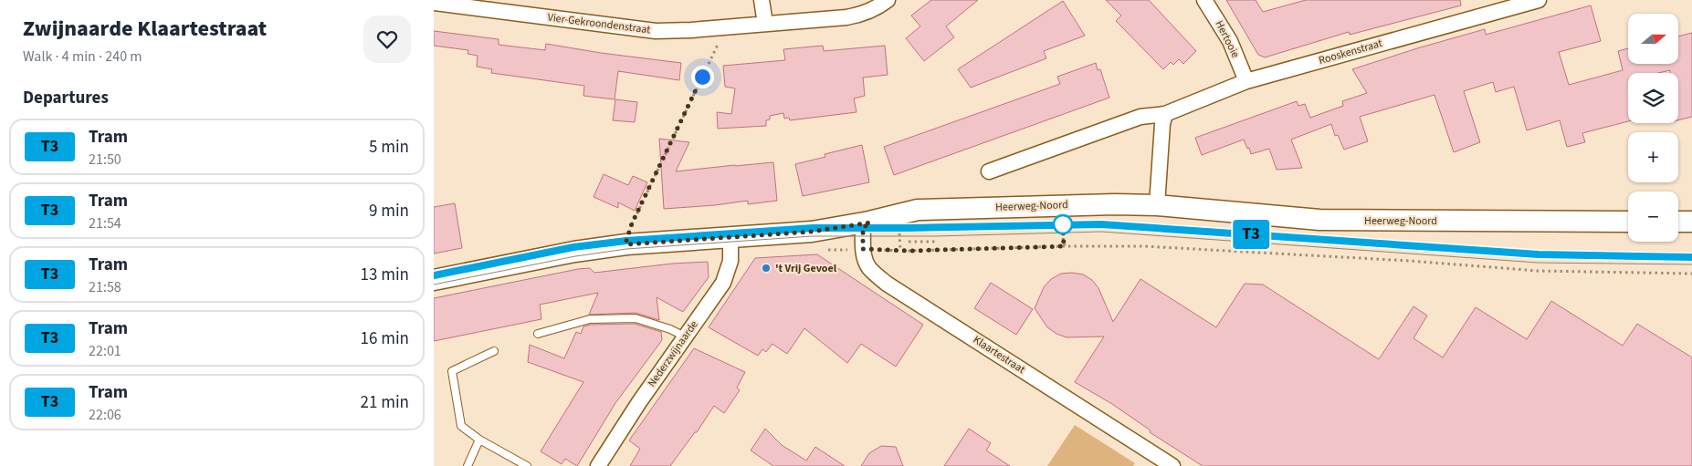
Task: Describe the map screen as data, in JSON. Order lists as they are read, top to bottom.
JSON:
{
  "streets": {
    "street": [
      "Vier-Gekroondenstraat",
      "Hertooie",
      "Rooskenstraat",
      "Heerweg-Noord",
      "Nederzwijnaarde",
      "Klaartestraat"
    ]
  },
  "crossings": [
    ["Hertooie", "Rooskenstraat"],
    ["Heerweg-Noord", "Nederzwijnaarde"],
    ["Heerweg-Noord", "Klaartestraat"]
  ],
  "places": ["'t Vrij Gevoel"],
  "lines": ["tram line T3"],
  "north": "right",
  "page": {
    "heading": [
      ["Zwijnaarde Klaartestraat", "Walk · 4 min · 240 m"],
      "Departures"
    ],
    "on_map": "T3",
    "map_buttons": ["+", "−"],
    "list": [
      {
        "mark": "T3",
        "name": "Tram",
        "note": "21:50",
        "value": "5 min"
      },
      {
        "mark": "T3",
        "name": "Tram",
        "note": "21:54",
        "value": "9 min"
      },
      {
        "mark": "T3",
        "name": "Tram",
        "note": "21:58",
        "value": "13 min"
      },
      {
        "mark": "T3",
        "name": "Tram",
        "note": "22:01",
        "value": "16 min"
      },
      {
        "mark": "T3",
        "name": "Tram",
        "note": "22:06",
        "value": "21 min"
      }
    ]
  }
}
